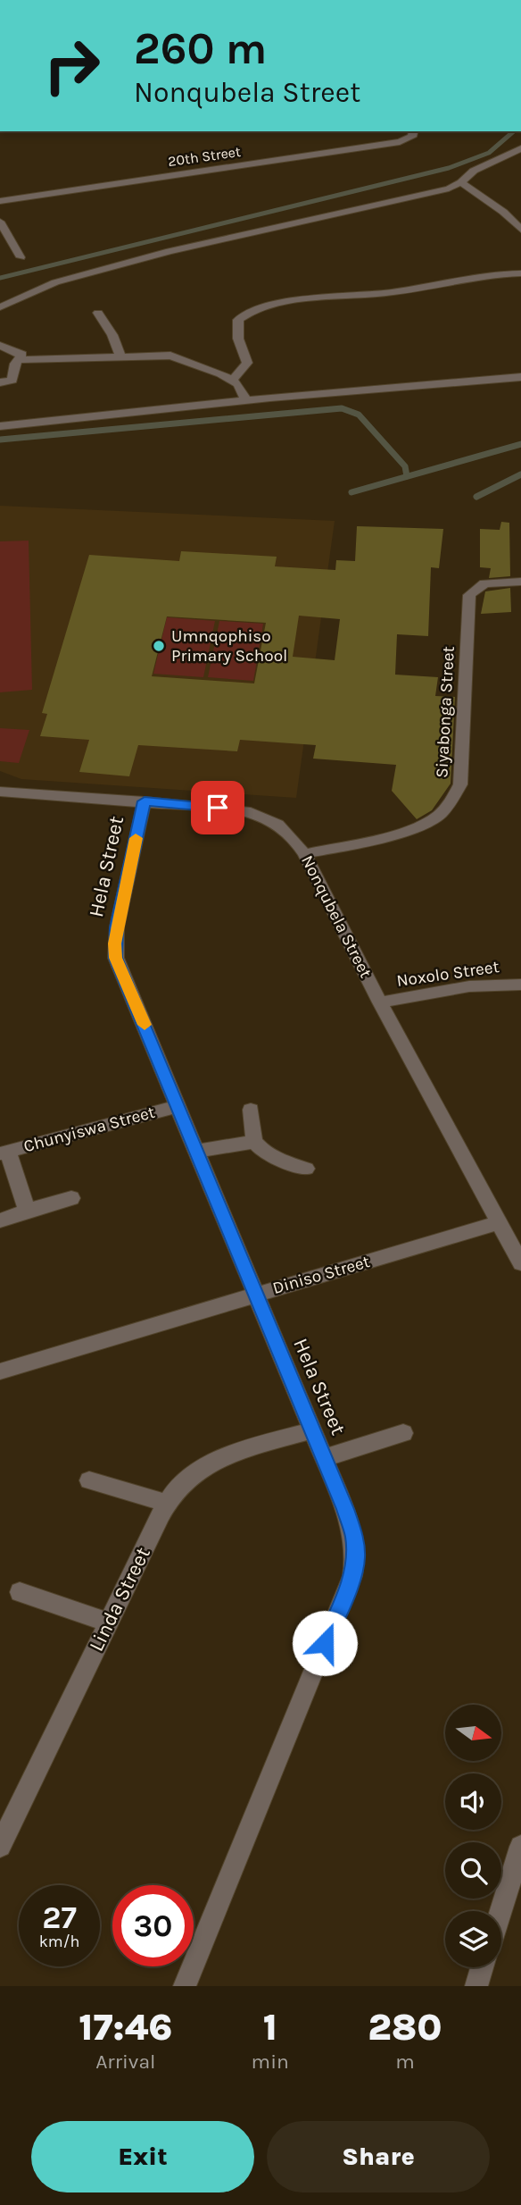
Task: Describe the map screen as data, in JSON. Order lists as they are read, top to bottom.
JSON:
{
  "streets": {
    "street": [
      "20th Street",
      "Siyabonga Street",
      "Hela Street",
      "Nonqubela Street",
      "Noxolo Street",
      "Chunyiswa Street",
      "Diniso Street",
      "Linda Street"
    ]
  },
  "crossings": [
    ["Siyabonga Street", "Nonqubela Street"],
    ["Hela Street", "Nonqubela Street"],
    ["Hela Street", "Chunyiswa Street"],
    ["Hela Street", "Diniso Street"],
    ["Hela Street", "Linda Street"],
    ["Nonqubela Street", "Noxolo Street"],
    ["Nonqubela Street", "Diniso Street"]
  ],
  "places": ["Umnqophiso Primary School"],
  "north": "right",
  "page": {
    "turn": ["260 m", "Nonqubela Street"],
    "speed": "27 km/h",
    "limit": "30",
    "eta": [
      "17:46",
      "Arrival",
      "1",
      "min",
      "280",
      "m"
    ],
    "buttons": ["Exit", "Share"]
  }
}
